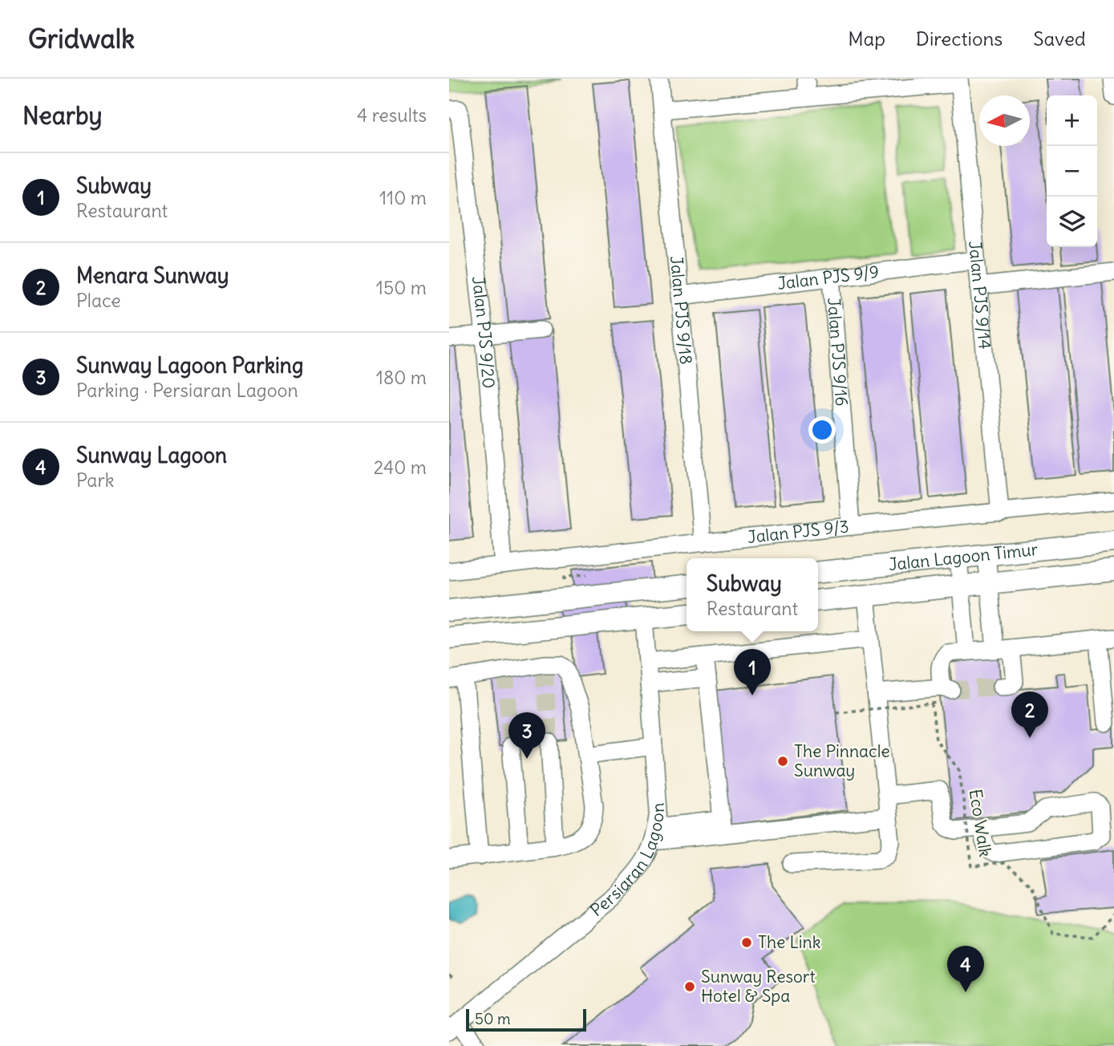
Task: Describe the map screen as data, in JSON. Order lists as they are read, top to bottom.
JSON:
{
  "streets": {
    "main road": ["Jalan Lagoon Timur"],
    "street": [
      "Jalan PJS 9/9",
      "Jalan PJS 9/14",
      "Jalan PJS 9/18",
      "Jalan PJS 9/20",
      "Jalan PJS 9/16",
      "Jalan PJS 9/3",
      "Persiaran Lagoon"
    ],
    "path": ["Eco Walk"]
  },
  "crossings": [
    ["Jalan PJS 9/9", "Jalan PJS 9/14"],
    ["Jalan PJS 9/9", "Jalan PJS 9/18"],
    ["Jalan PJS 9/9", "Jalan PJS 9/16"],
    ["Jalan PJS 9/14", "Jalan PJS 9/3"],
    ["Jalan PJS 9/18", "Jalan PJS 9/3"],
    ["Jalan PJS 9/20", "Jalan PJS 9/3"],
    ["Jalan PJS 9/16", "Jalan PJS 9/3"]
  ],
  "places": ["The Pinnacle Sunway", "The Link", "Sunway Resort Hotel & Spa"],
  "scale_bar": "50 m",
  "north": "left",
  "page": {
    "header": "Gridwalk",
    "nav": ["Map", "Directions", "Saved"],
    "heading": ["Nearby", "4 results"],
    "map_buttons": ["+", "−"],
    "list": [
      {
        "mark": "1",
        "name": "Subway",
        "note": "Restaurant",
        "value": "110 m"
      },
      {
        "mark": "2",
        "name": "Menara Sunway",
        "note": "Place",
        "value": "150 m"
      },
      {
        "mark": "3",
        "name": "Sunway Lagoon Parking",
        "note": "Parking · Persiaran Lagoon",
        "value": "180 m"
      },
      {
        "mark": "4",
        "name": "Sunway Lagoon",
        "note": "Park",
        "value": "240 m"
      }
    ],
    "popup": ["Subway", "Restaurant"],
    "pins": [
      "1",
      "2",
      "3",
      "4"
    ],
    "scale": "50 m"
  }
}
